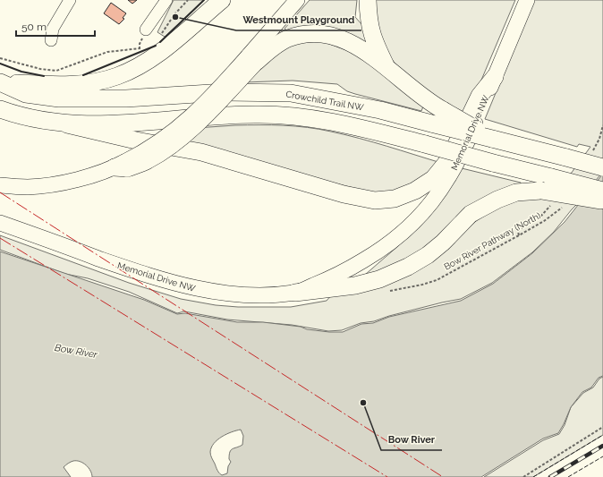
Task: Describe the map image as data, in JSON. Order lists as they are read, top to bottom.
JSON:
{
  "streets": {
    "highway": ["Crowchild Trail NW"],
    "main road": ["Memorial Drive NW"],
    "path": ["Bow River Pathway (North)"]
  },
  "water": ["Bow River"],
  "places": ["Westmount Playground", "Bow River"],
  "scale_bar": "50 m"
}
